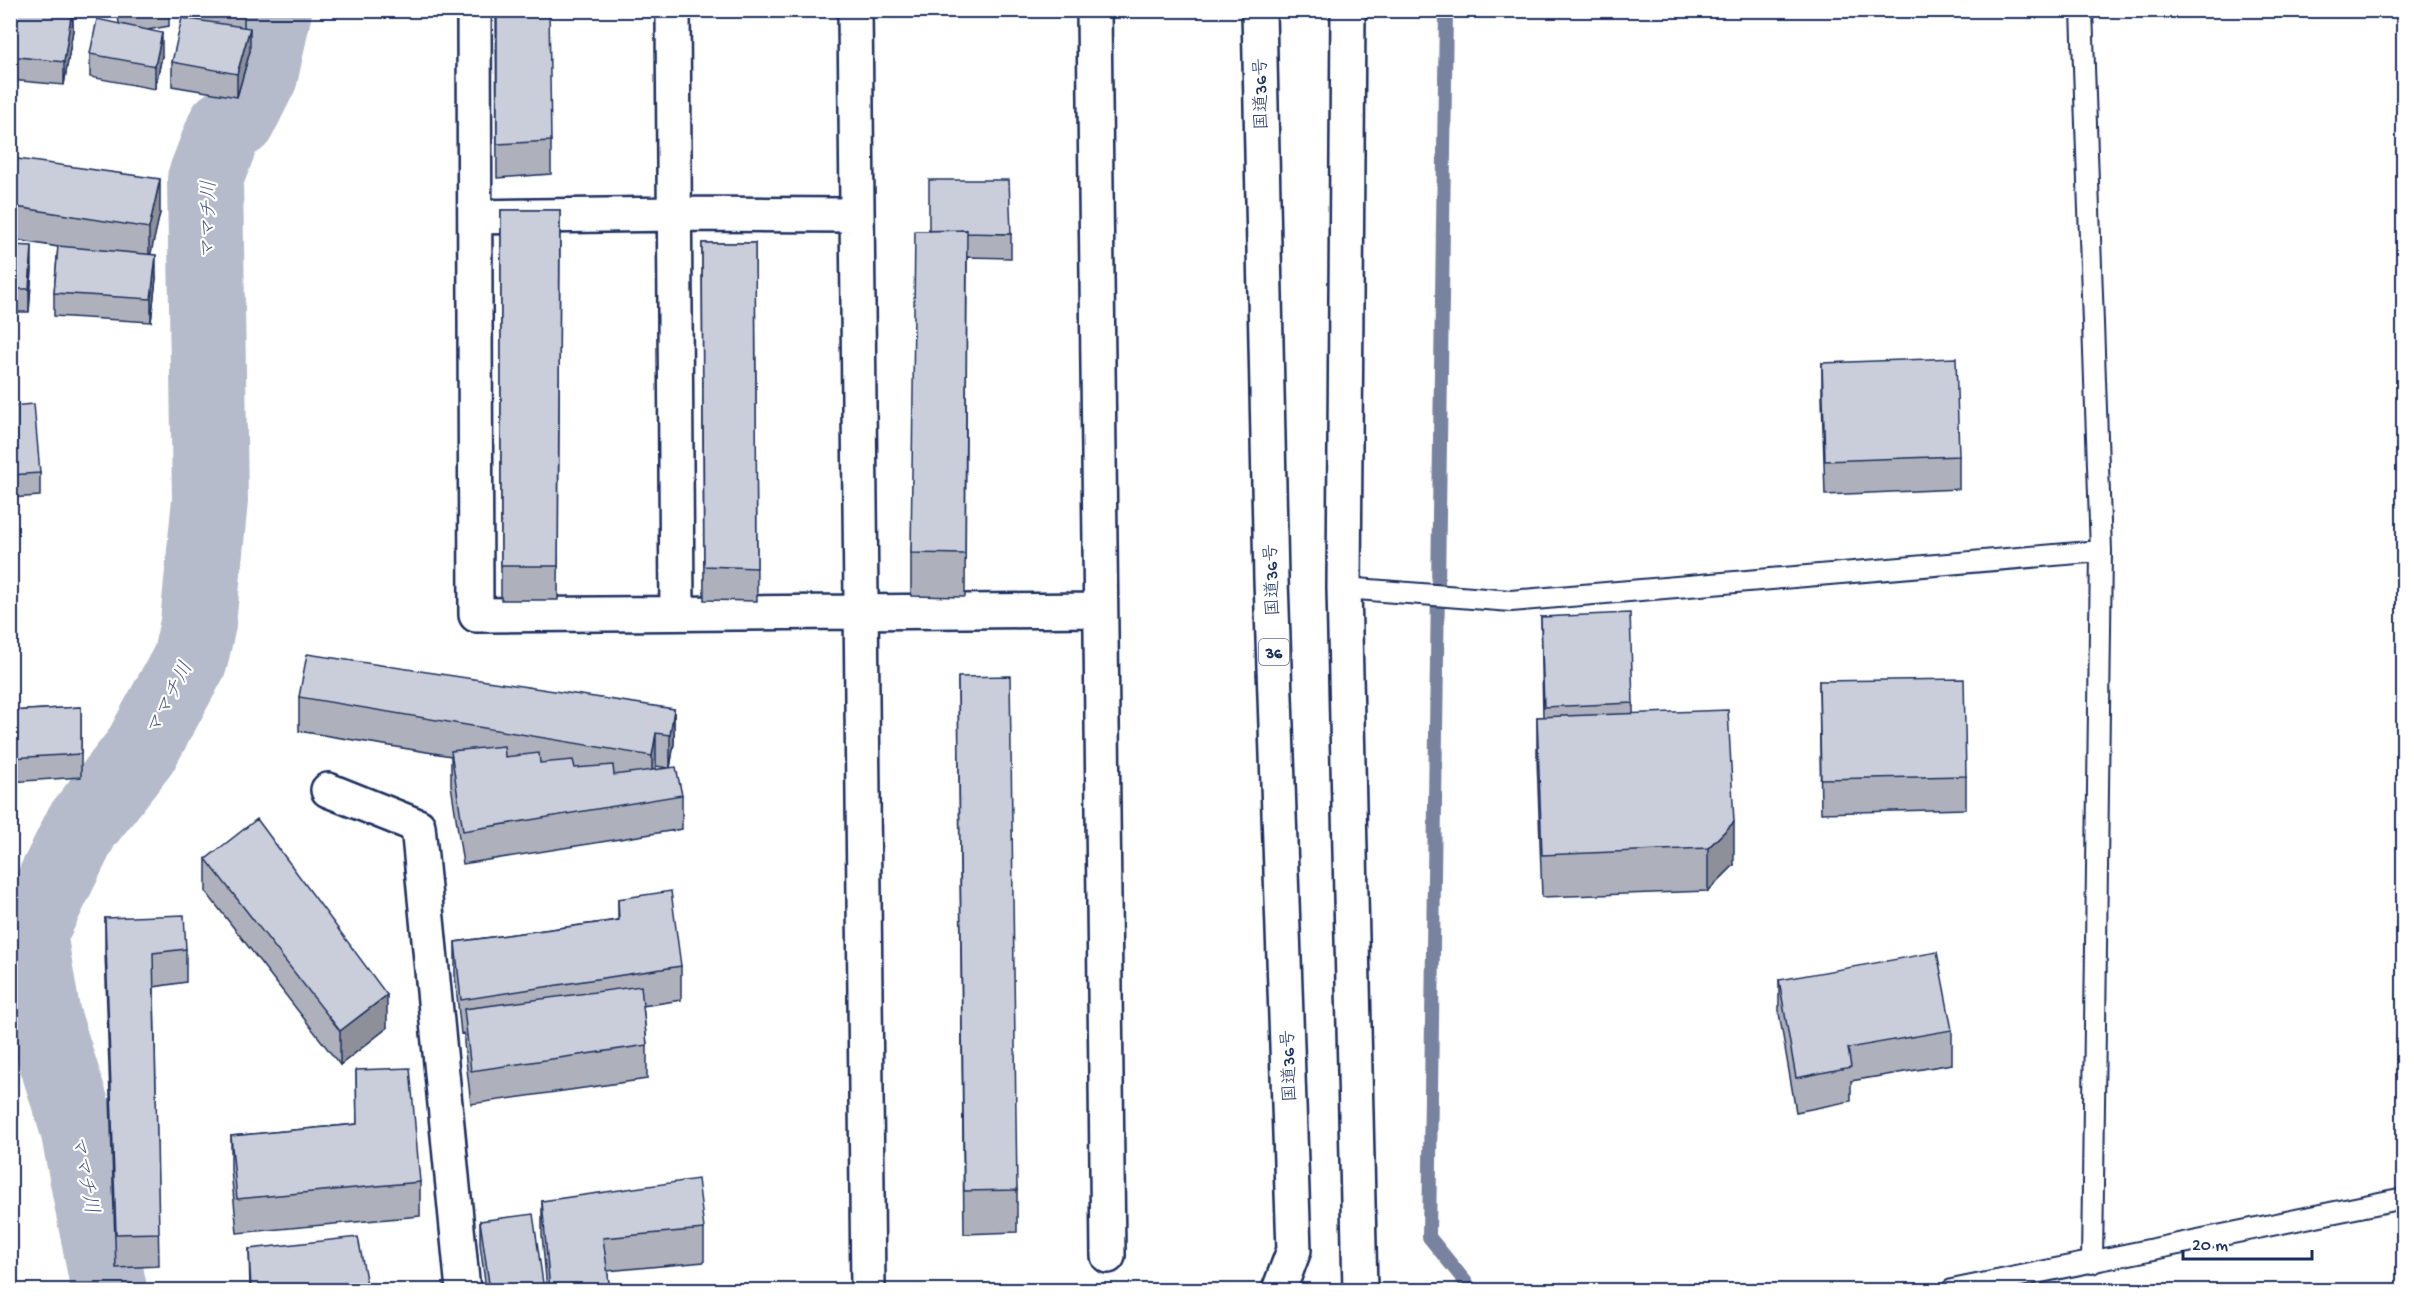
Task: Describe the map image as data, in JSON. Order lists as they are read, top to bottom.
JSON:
{
  "streets": {
    "main road": ["国道36号", "36"]
  },
  "water": ["ママチ川"],
  "scale_bar": "20 m"
}
